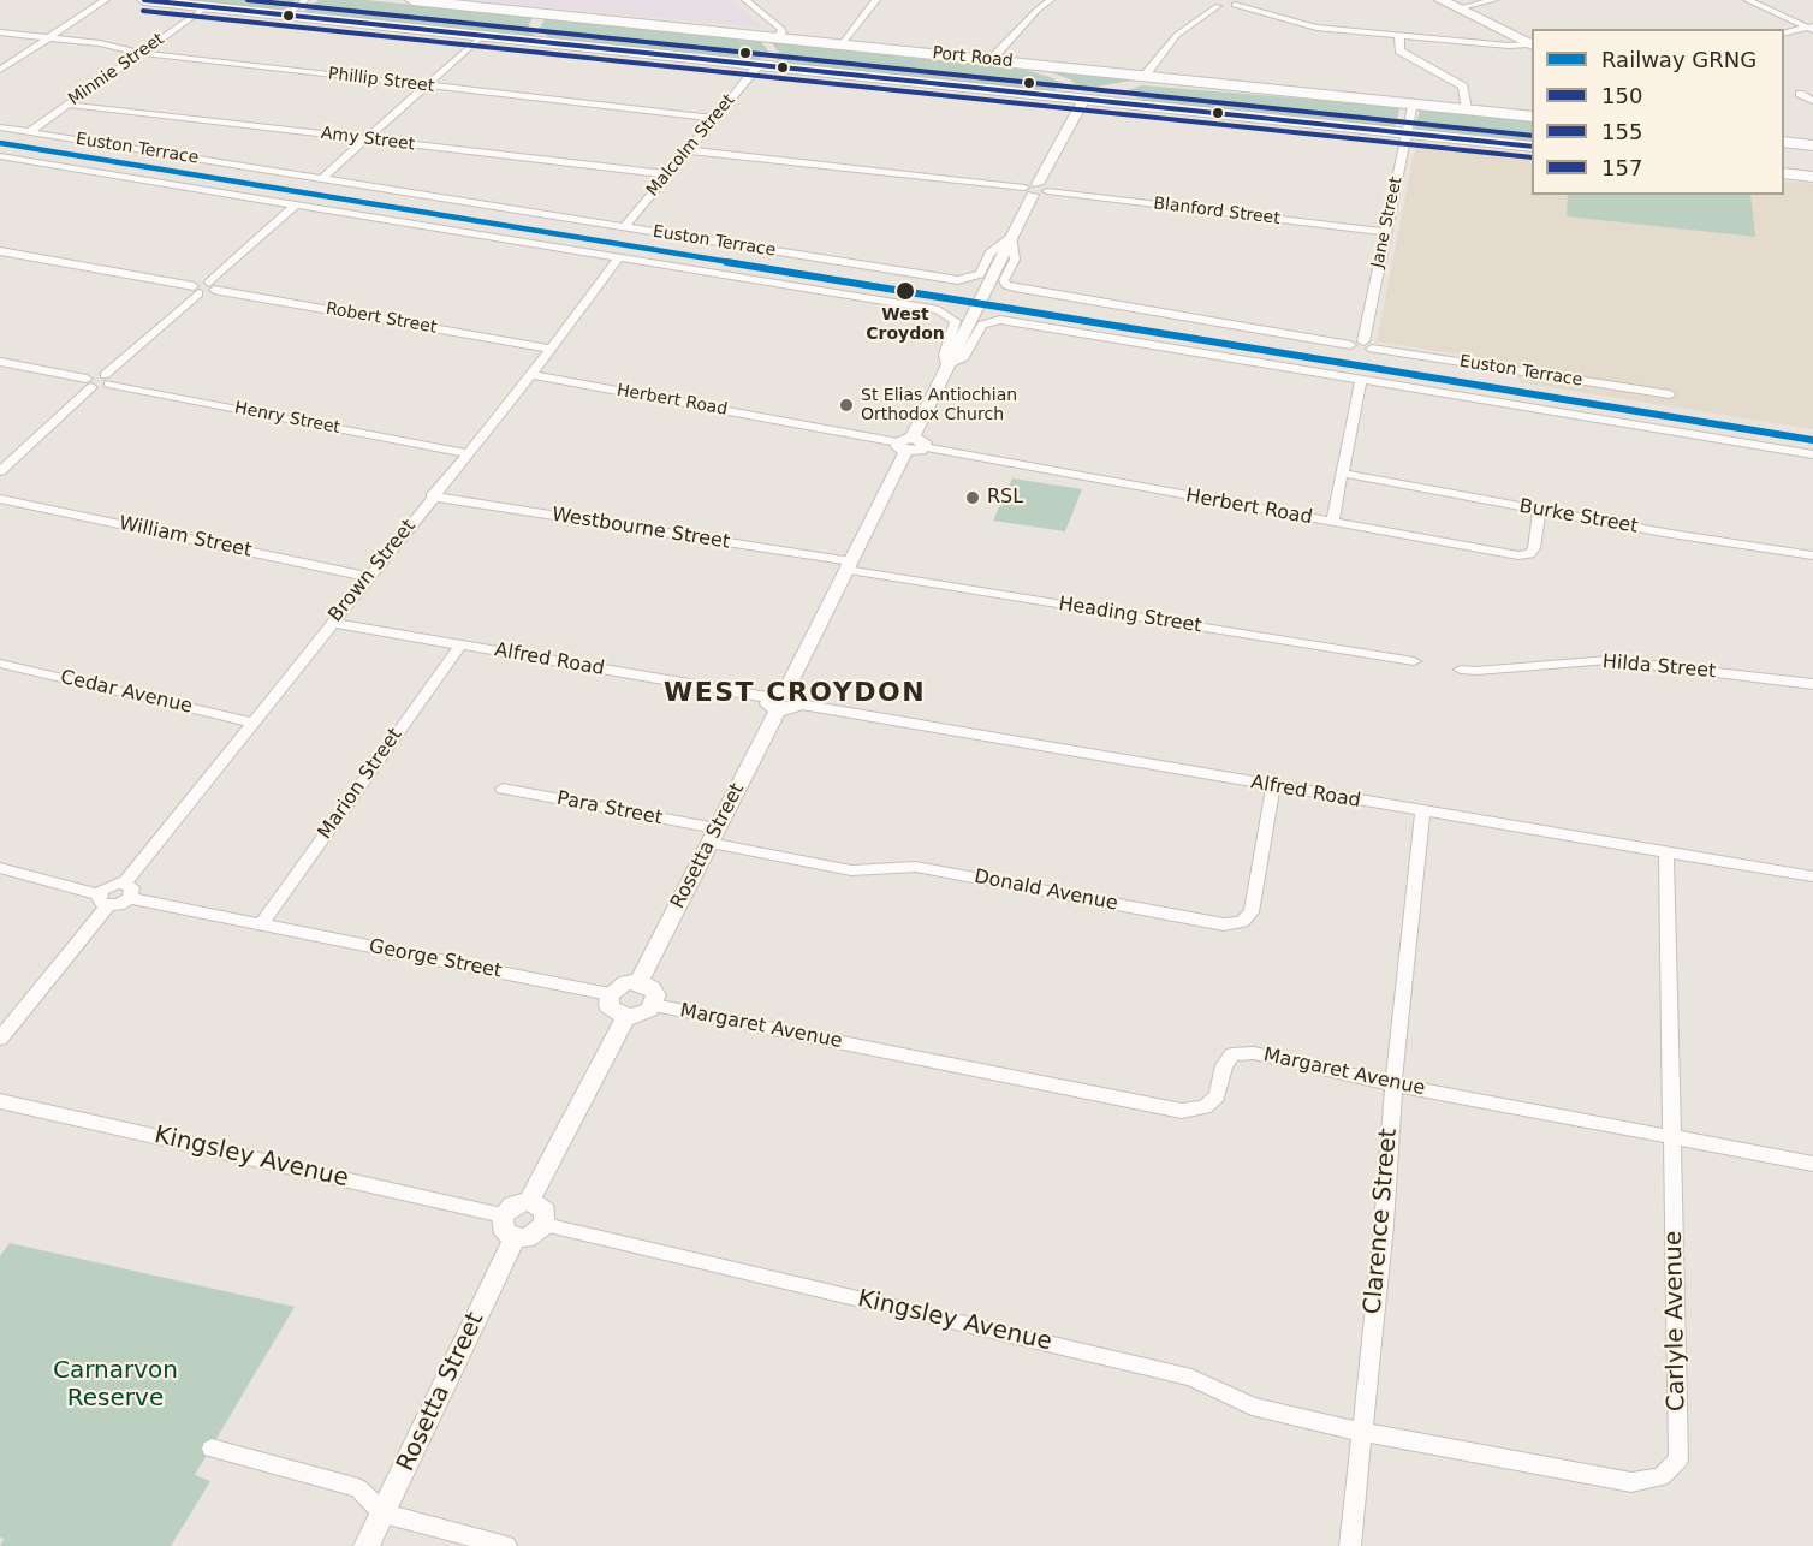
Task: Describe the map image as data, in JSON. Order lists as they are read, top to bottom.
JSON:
{
  "streets": {
    "highway": ["Port Road"],
    "street": [
      "Minnie Street",
      "Phillip Street",
      "Amy Street",
      "Malcolm Street",
      "Euston Terrace",
      "Blanford Street",
      "Jane Street",
      "Robert Street",
      "Herbert Road",
      "Henry Street",
      "Burke Street",
      "Westbourne Street",
      "William Street",
      "Brown Street",
      "Heading Street",
      "Alfred Road",
      "Hilda Street",
      "Cedar Avenue",
      "Marion Street",
      "Para Street",
      "Rosetta Street",
      "Donald Avenue",
      "George Street",
      "Margaret Avenue",
      "Kingsley Avenue",
      "Clarence Street",
      "Carlyle Avenue"
    ]
  },
  "crossings": [
    ["Port Road", "Minnie Street"],
    ["Port Road", "Malcolm Street"],
    ["Port Road", "Jane Street"],
    ["Minnie Street", "Phillip Street"],
    ["Minnie Street", "Amy Street"],
    ["Minnie Street", "Euston Terrace"],
    ["Phillip Street", "Malcolm Street"],
    ["Amy Street", "Malcolm Street"],
    ["Malcolm Street", "Euston Terrace"],
    ["Malcolm Street", "Blanford Street"],
    ["Euston Terrace", "Jane Street"],
    ["Blanford Street", "Jane Street"],
    ["Robert Street", "Brown Street"],
    ["Herbert Road", "Burke Street"],
    ["Herbert Road", "Brown Street"],
    ["Henry Street", "Brown Street"],
    ["Westbourne Street", "Brown Street"],
    ["Westbourne Street", "Heading Street"],
    ["William Street", "Brown Street"],
    ["Brown Street", "Alfred Road"],
    ["Brown Street", "Cedar Avenue"],
    ["Alfred Road", "Marion Street"],
    ["Alfred Road", "Rosetta Street"],
    ["Alfred Road", "Donald Avenue"],
    ["Alfred Road", "Clarence Street"],
    ["Alfred Road", "Carlyle Avenue"],
    ["Marion Street", "George Street"],
    ["Para Street", "Rosetta Street"],
    ["Para Street", "Donald Avenue"],
    ["Rosetta Street", "Donald Avenue"],
    ["Rosetta Street", "George Street"],
    ["Rosetta Street", "Margaret Avenue"],
    ["Rosetta Street", "Kingsley Avenue"],
    ["George Street", "Margaret Avenue"],
    ["Margaret Avenue", "Clarence Street"],
    ["Margaret Avenue", "Carlyle Avenue"],
    ["Kingsley Avenue", "Clarence Street"],
    ["Kingsley Avenue", "Carlyle Avenue"],
    ["Clarence Street", "Carlyle Avenue"]
  ],
  "districts": ["WEST CROYDON"],
  "parks": ["Carnarvon Reserve"],
  "places": ["West Croydon", "St Elias Antiochian Orthodox Church", "RSL"],
  "lines": [
    "transit line 150",
    "transit line 157",
    "transit line 155",
    "rail line GRNG"
  ],
  "legend": [
    "Railway GRNG",
    "150",
    "155",
    "157"
  ]
}
